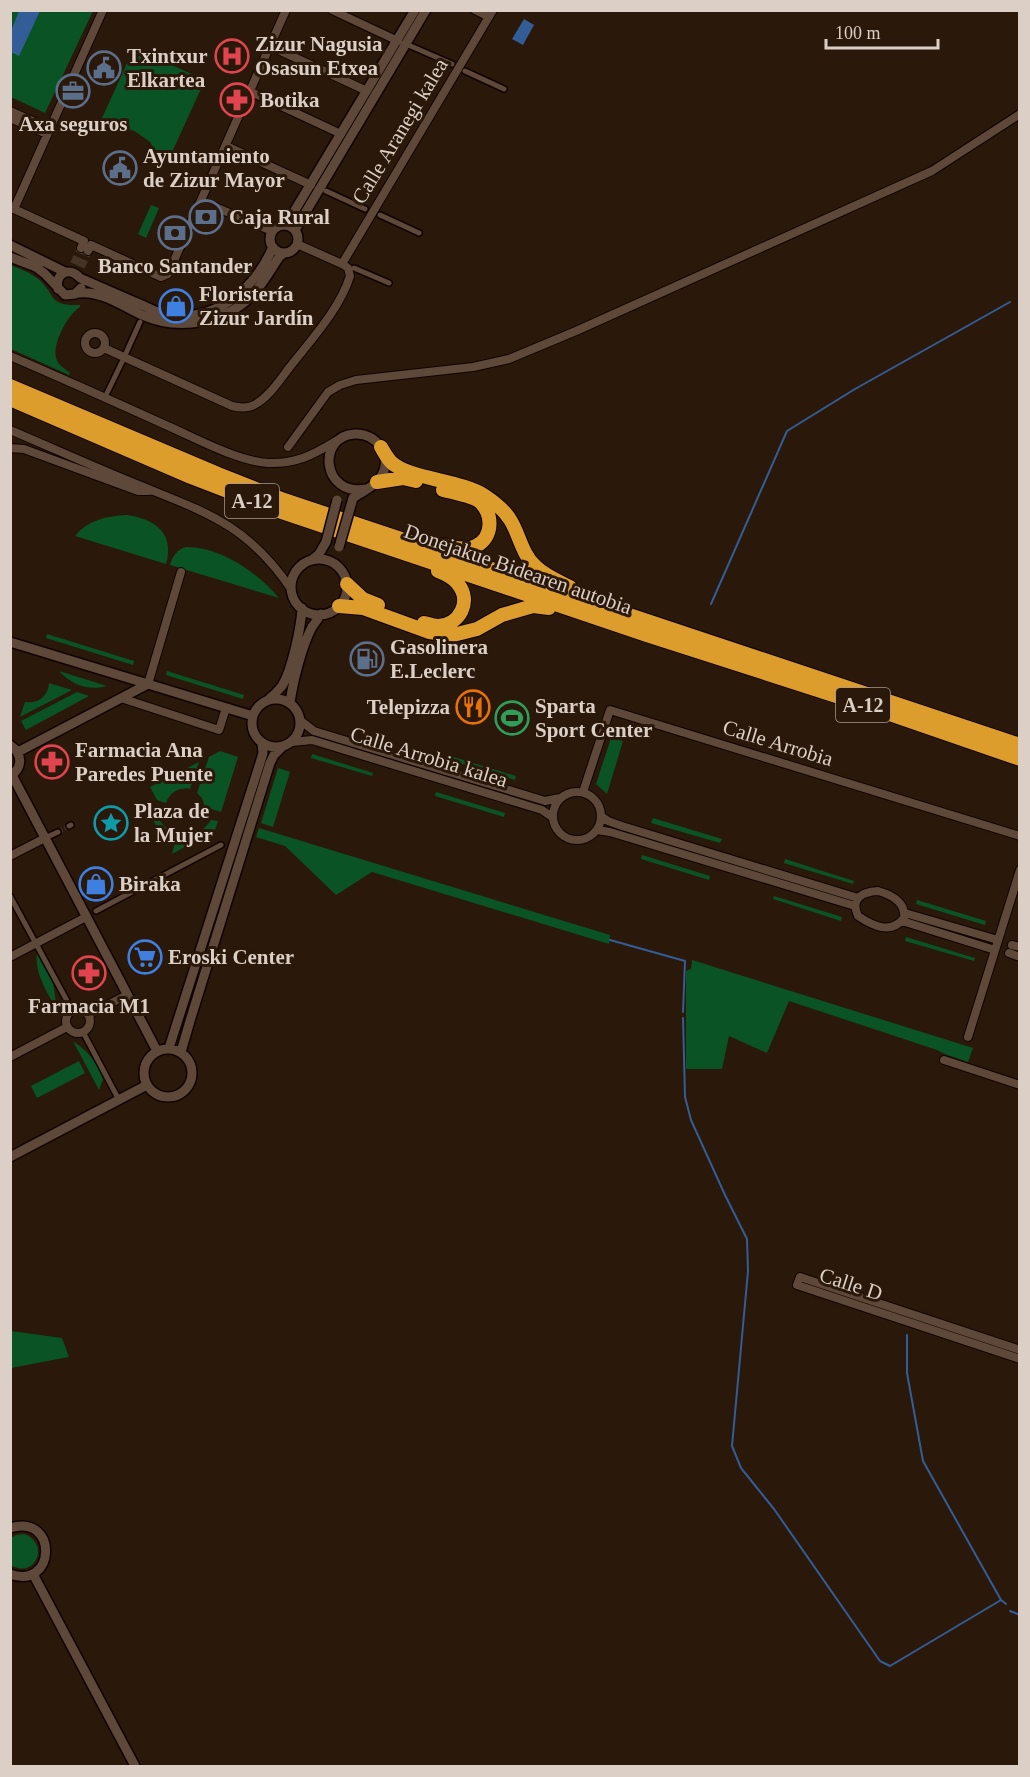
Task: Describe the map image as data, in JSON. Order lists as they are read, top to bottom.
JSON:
{
  "streets": {
    "highway": ["A-12", "Donejakue Bidearen autobia"],
    "street": [
      "Calle Aranegi kalea",
      "Calle Arrobia",
      "Calle Arrobia kalea",
      "Calle D"
    ]
  },
  "crossings": [
    ["Calle Arrobia", "Calle Arrobia kalea"]
  ],
  "places": {
    "hospital": ["Zizur Nagusia Osasun Etxea"],
    "public building": ["Txintxur Elkartea", "Ayuntamiento de Zizur Mayor"],
    "office": ["Axa seguros"],
    "pharmacy": ["Botika", "Farmacia Ana Paredes Puente", "Farmacia M1"],
    "bank": ["Caja Rural", "Banco Santander"],
    "shop": ["Floristería Zizur Jardín", "Biraka"],
    "fuel station": ["Gasolinera E.Leclerc"],
    "restaurant": ["Telepizza"],
    "sports": ["Sparta Sport Center"],
    "place": ["Plaza de la Mujer"],
    "supermarket": ["Eroski Center"]
  },
  "scale_bar": "100 m"
}
